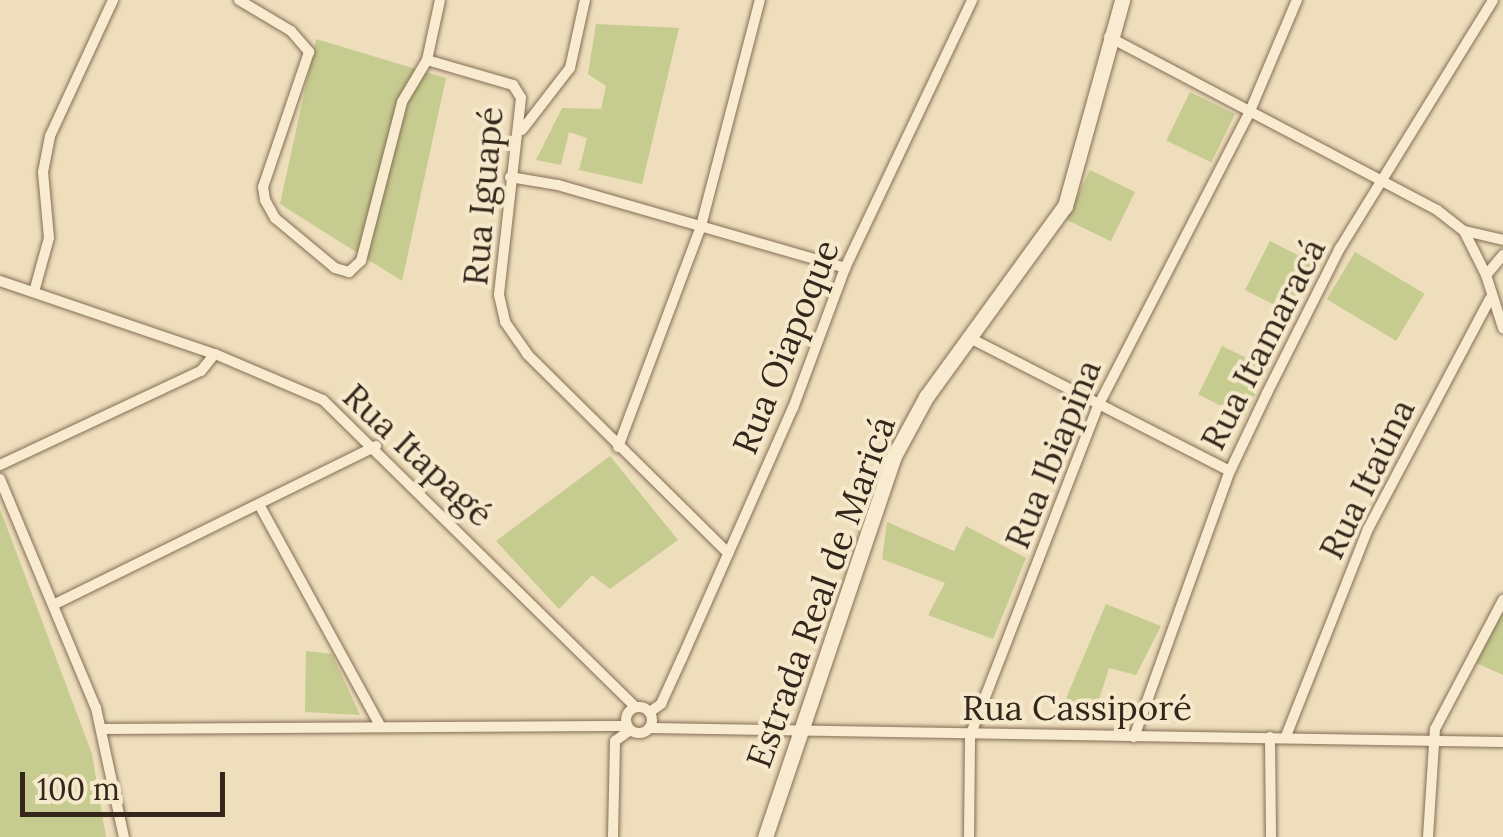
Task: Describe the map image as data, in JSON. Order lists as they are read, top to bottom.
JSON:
{
  "streets": {
    "main road": ["Estrada Real de Maricá"],
    "street": [
      "Rua Iguapé",
      "Rua Itamaracá",
      "Rua Oiapoque",
      "Rua Ibiapina",
      "Rua Itapagé",
      "Rua Itaúna",
      "Rua Cassiporé"
    ]
  },
  "crossings": [
    ["Rua Iguapé", "Rua Oiapoque"],
    ["Rua Itamaracá", "Rua Cassiporé"],
    ["Rua Ibiapina", "Rua Cassiporé"],
    ["Rua Itaúna", "Rua Cassiporé"],
    ["Estrada Real de Maricá", "Rua Cassiporé"]
  ],
  "scale_bar": "100 m"
}
